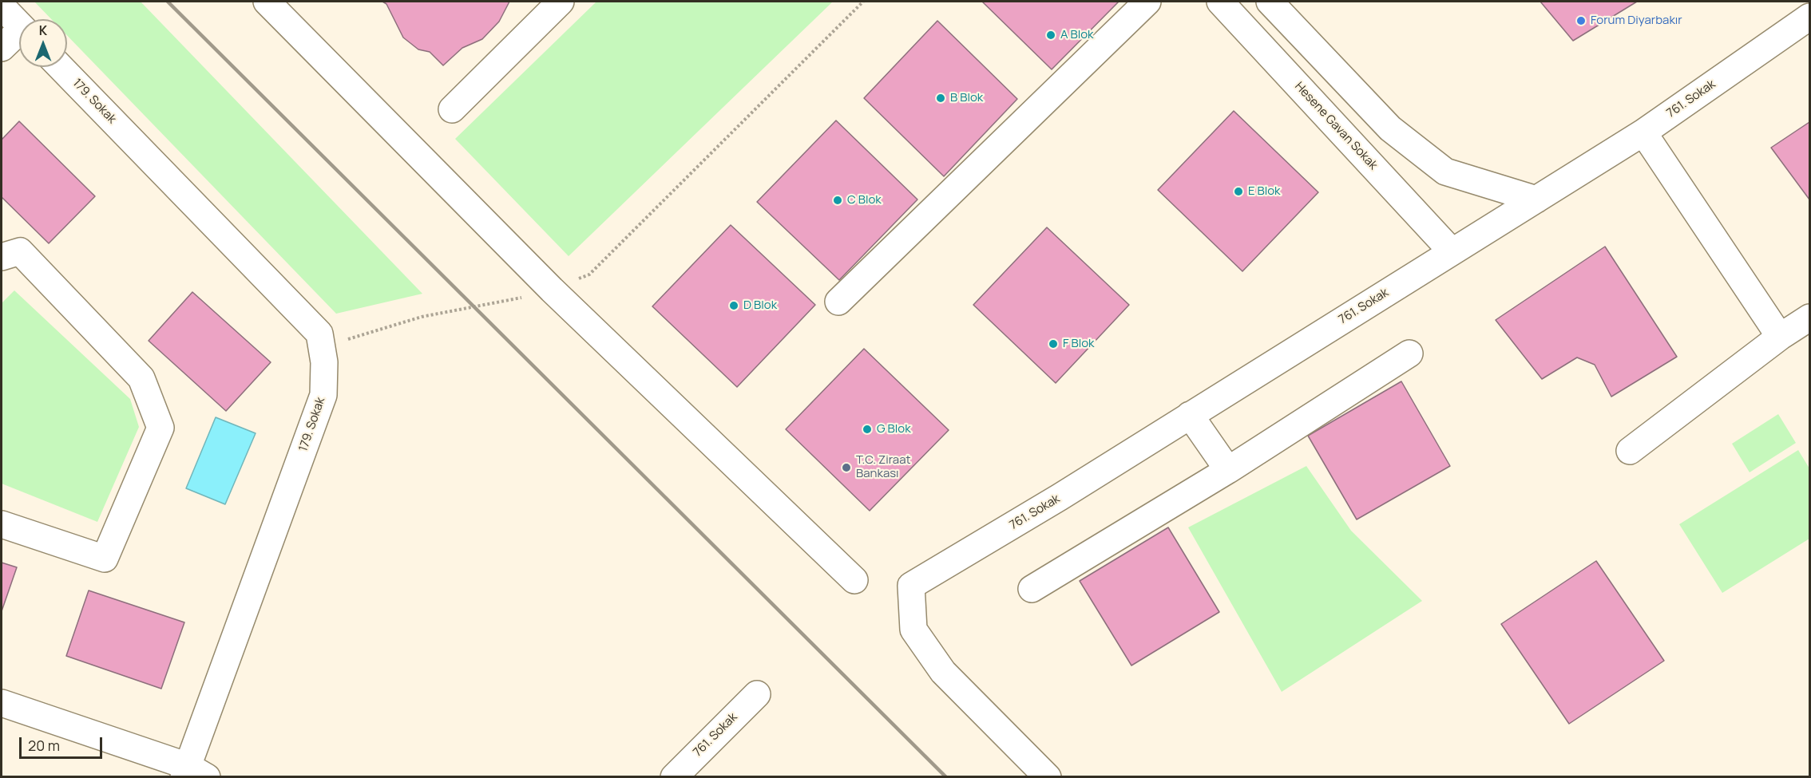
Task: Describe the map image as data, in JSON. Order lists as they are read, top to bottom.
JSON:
{
  "streets": {
    "street": ["761. Sokak", "179. Sokak", "Hesene Gavan Sokak"]
  },
  "crossings": [
    ["761. Sokak", "Hesene Gavan Sokak"]
  ],
  "places": [
    "Forum Diyarbakır",
    "A Blok",
    "B Blok",
    "E Blok",
    "C Blok",
    "D Blok",
    "F Blok",
    "G Blok",
    "T.C. Ziraat Bankası"
  ],
  "scale_bar": "20 m",
  "north": "top"
}
